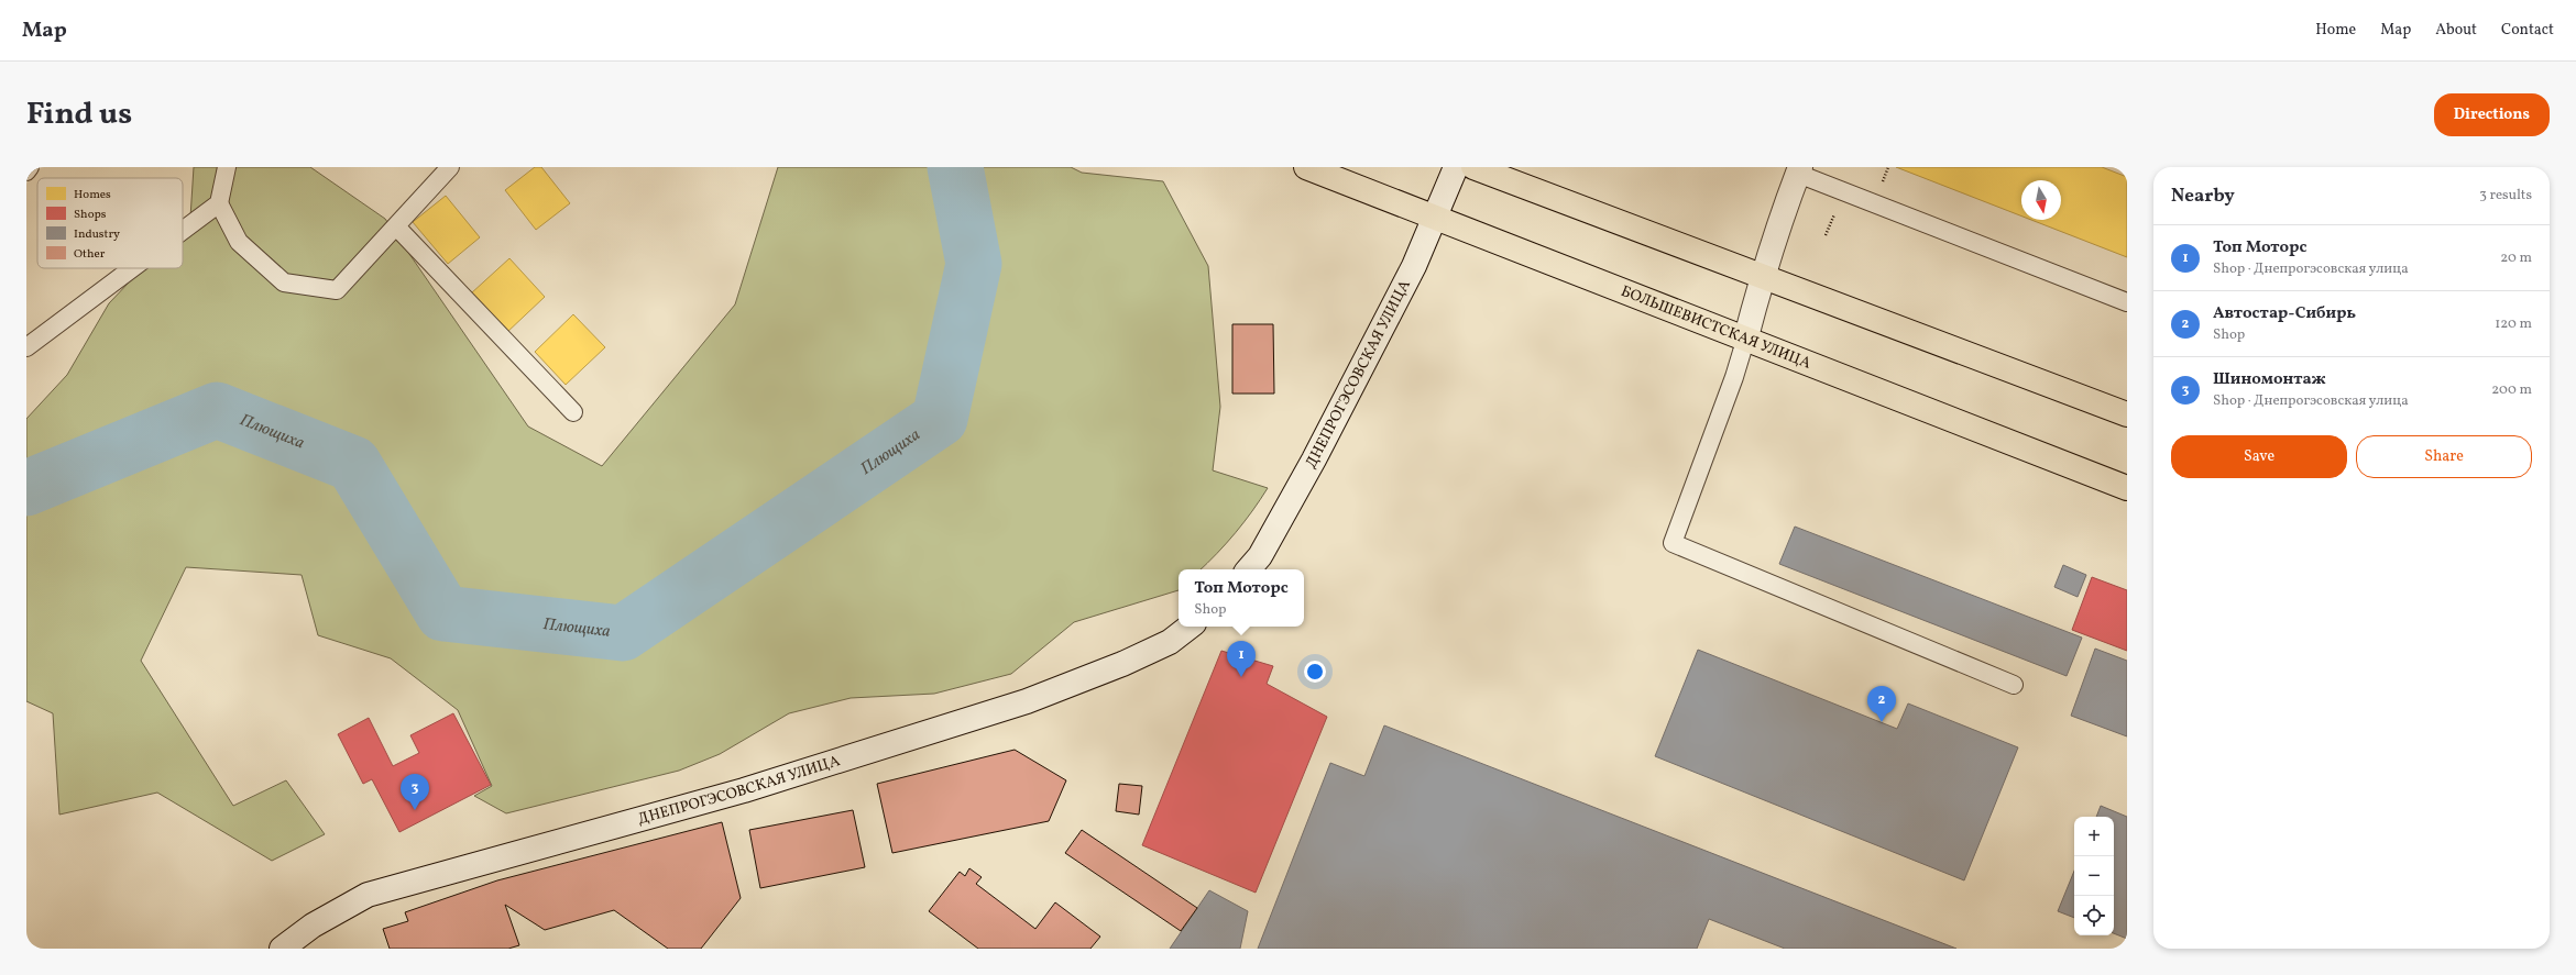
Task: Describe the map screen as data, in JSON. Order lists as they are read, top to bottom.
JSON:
{
  "streets": {
    "highway": ["БОЛЬШЕВИСТСКАЯ УЛИЦА"],
    "street": ["ДНЕПРОГЭСОВСКАЯ УЛИЦА"]
  },
  "crossings": [
    ["БОЛЬШЕВИСТСКАЯ УЛИЦА", "ДНЕПРОГЭСОВСКАЯ УЛИЦА"]
  ],
  "water": ["Плющиха"],
  "legend": [
    "Homes",
    "Shops",
    "Industry",
    "Other"
  ],
  "north": "bottom",
  "page": {
    "header": "Map",
    "nav": [
      "Home",
      "Map",
      "About",
      "Contact"
    ],
    "title": "Find us",
    "buttons": [
      "Directions",
      ["Save", "Share"]
    ],
    "heading": ["Nearby", "3 results"],
    "list": [
      {
        "mark": "1",
        "name": "Топ Моторс",
        "note": "Shop · Днепрогэсовская улица",
        "value": "20 m"
      },
      {
        "mark": "2",
        "name": "Автостар-Сибирь",
        "note": "Shop",
        "value": "120 m"
      },
      {
        "mark": "3",
        "name": "Шиномонтаж",
        "note": "Shop · Днепрогэсовская улица",
        "value": "200 m"
      }
    ],
    "popup": ["Топ Моторс", "Shop"],
    "pins": ["1", "2", "3"],
    "map_buttons": ["+", "−"]
  }
}
